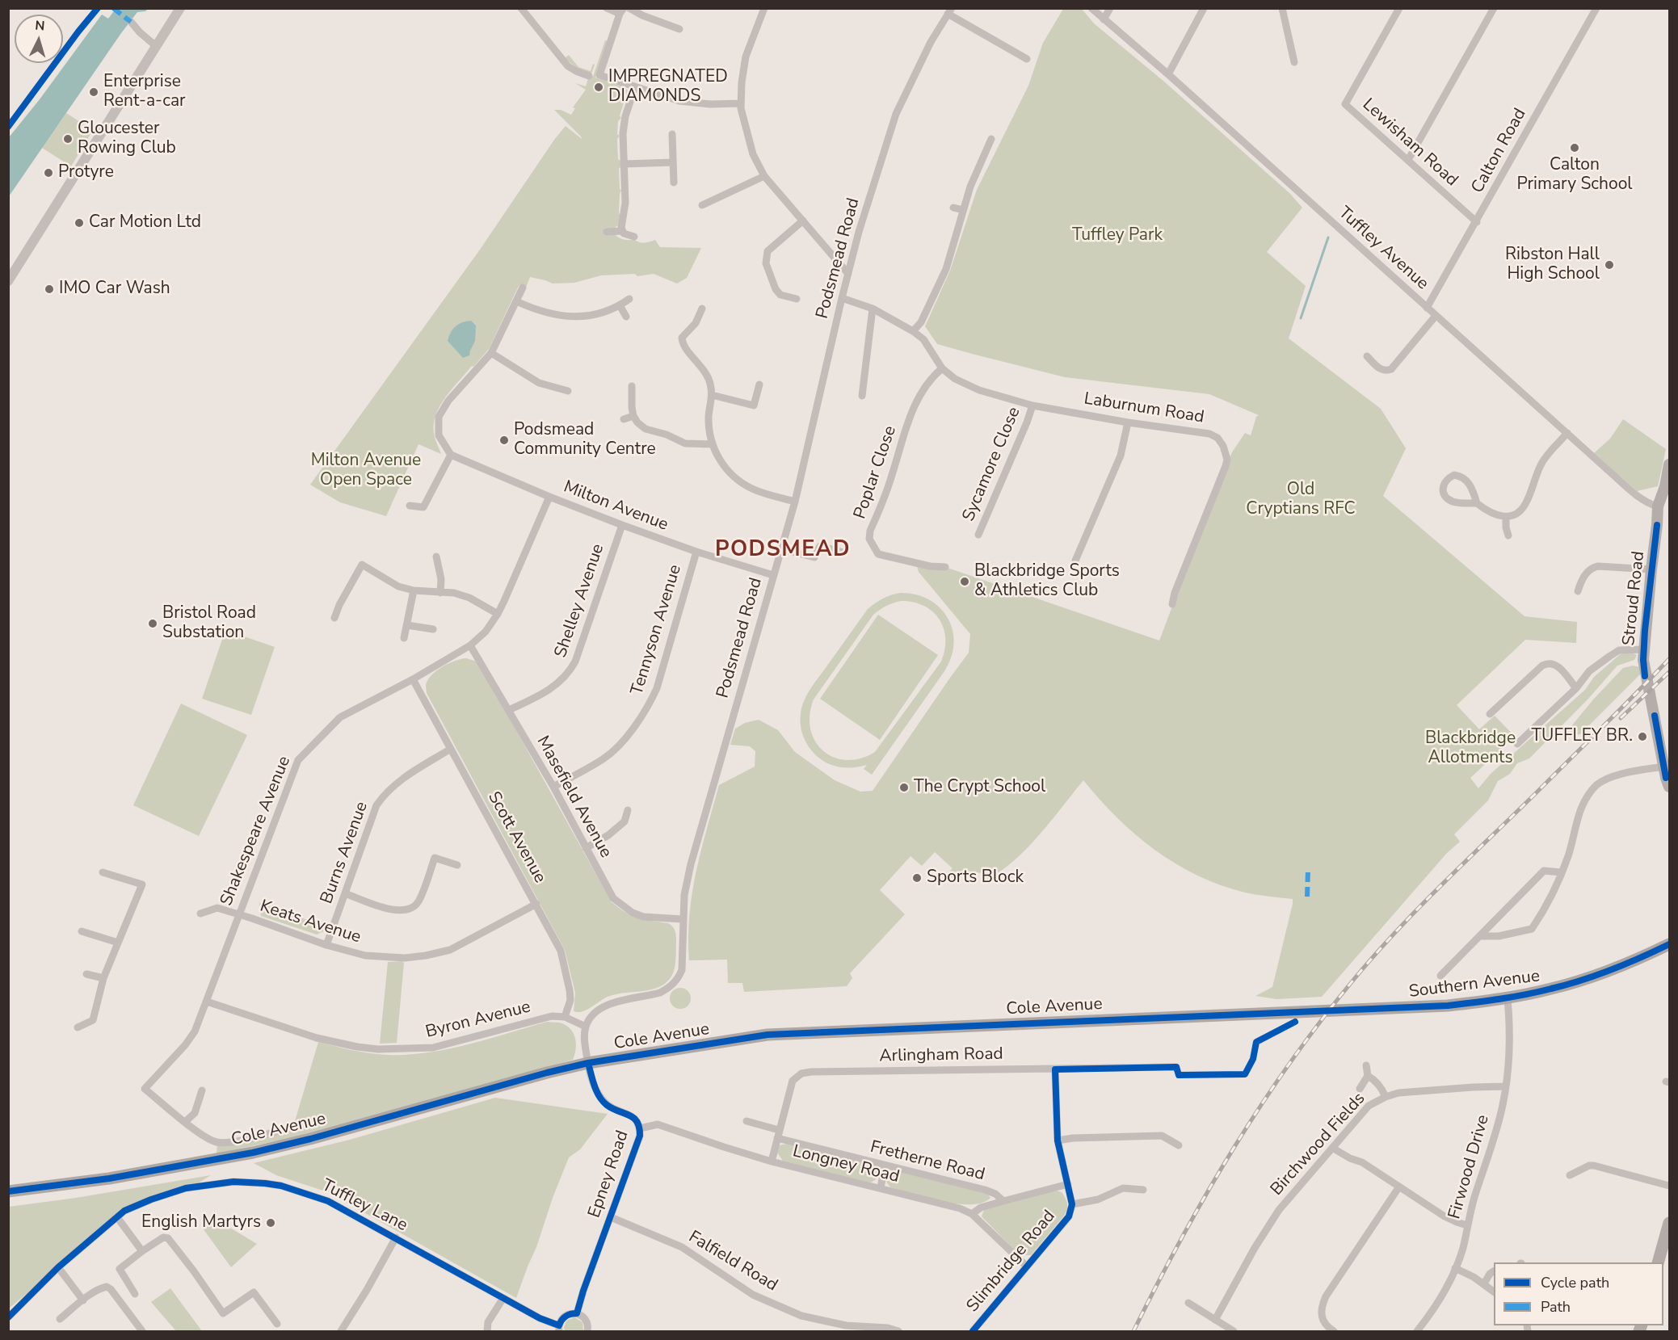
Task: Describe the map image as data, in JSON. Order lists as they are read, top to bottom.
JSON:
{
  "streets": {
    "highway": ["Southern Avenue", "Cole Avenue"],
    "main road": ["Stroud Road"],
    "street": [
      "Lewisham Road",
      "Calton Road",
      "Tuffley Avenue",
      "Podsmead Road",
      "Laburnum Road",
      "Sycamore Close",
      "Poplar Close",
      "Milton Avenue",
      "Shelley Avenue",
      "Tennyson Avenue",
      "Masefield Avenue",
      "Shakespeare Avenue",
      "Scott Avenue",
      "Burns Avenue",
      "Keats Avenue",
      "Byron Avenue",
      "Arlingham Road",
      "Birchwood Fields",
      "Fretherne Road",
      "Longney Road",
      "Firwood Drive",
      "Epney Road",
      "Tuffley Lane",
      "Falfield Road",
      "Slimbridge Road"
    ]
  },
  "crossings": [
    ["Lewisham Road", "Calton Road"],
    ["Calton Road", "Tuffley Avenue"],
    ["Tuffley Avenue", "Stroud Road"],
    ["Podsmead Road", "Laburnum Road"],
    ["Podsmead Road", "Milton Avenue"],
    ["Podsmead Road", "Masefield Avenue"],
    ["Podsmead Road", "Byron Avenue"],
    ["Laburnum Road", "Sycamore Close"],
    ["Laburnum Road", "Poplar Close"],
    ["Milton Avenue", "Shelley Avenue"],
    ["Milton Avenue", "Tennyson Avenue"],
    ["Milton Avenue", "Shakespeare Avenue"],
    ["Shelley Avenue", "Masefield Avenue"],
    ["Tennyson Avenue", "Masefield Avenue"],
    ["Masefield Avenue", "Shakespeare Avenue"],
    ["Shakespeare Avenue", "Scott Avenue"],
    ["Shakespeare Avenue", "Keats Avenue"],
    ["Shakespeare Avenue", "Byron Avenue"],
    ["Scott Avenue", "Burns Avenue"],
    ["Scott Avenue", "Keats Avenue"],
    ["Scott Avenue", "Byron Avenue"],
    ["Burns Avenue", "Keats Avenue"],
    ["Southern Avenue", "Cole Avenue"],
    ["Southern Avenue", "Firwood Drive"],
    ["Cole Avenue", "Epney Road"],
    ["Arlingham Road", "Fretherne Road"],
    ["Arlingham Road", "Longney Road"],
    ["Birchwood Fields", "Firwood Drive"],
    ["Longney Road", "Epney Road"],
    ["Longney Road", "Slimbridge Road"],
    ["Epney Road", "Falfield Road"]
  ],
  "districts": ["PODSMEAD"],
  "parks": [
    "Tuffley Park",
    "Milton Avenue Open Space",
    "Old Cryptians RFC",
    "Blackbridge Allotments"
  ],
  "places": [
    "IMPREGNATED DIAMONDS",
    "Enterprise Rent-a-car",
    "Gloucester Rowing Club",
    "Calton Primary School",
    "Protyre",
    "Car Motion Ltd",
    "Ribston Hall High School",
    "IMO Car Wash",
    "Podsmead Community Centre",
    "Blackbridge Sports & Athletics Club",
    "Bristol Road Substation",
    "TUFFLEY BR.",
    "The Crypt School",
    "Sports Block",
    "English Martyrs"
  ],
  "legend": ["Cycle path", "Path"],
  "north": "top"
}
